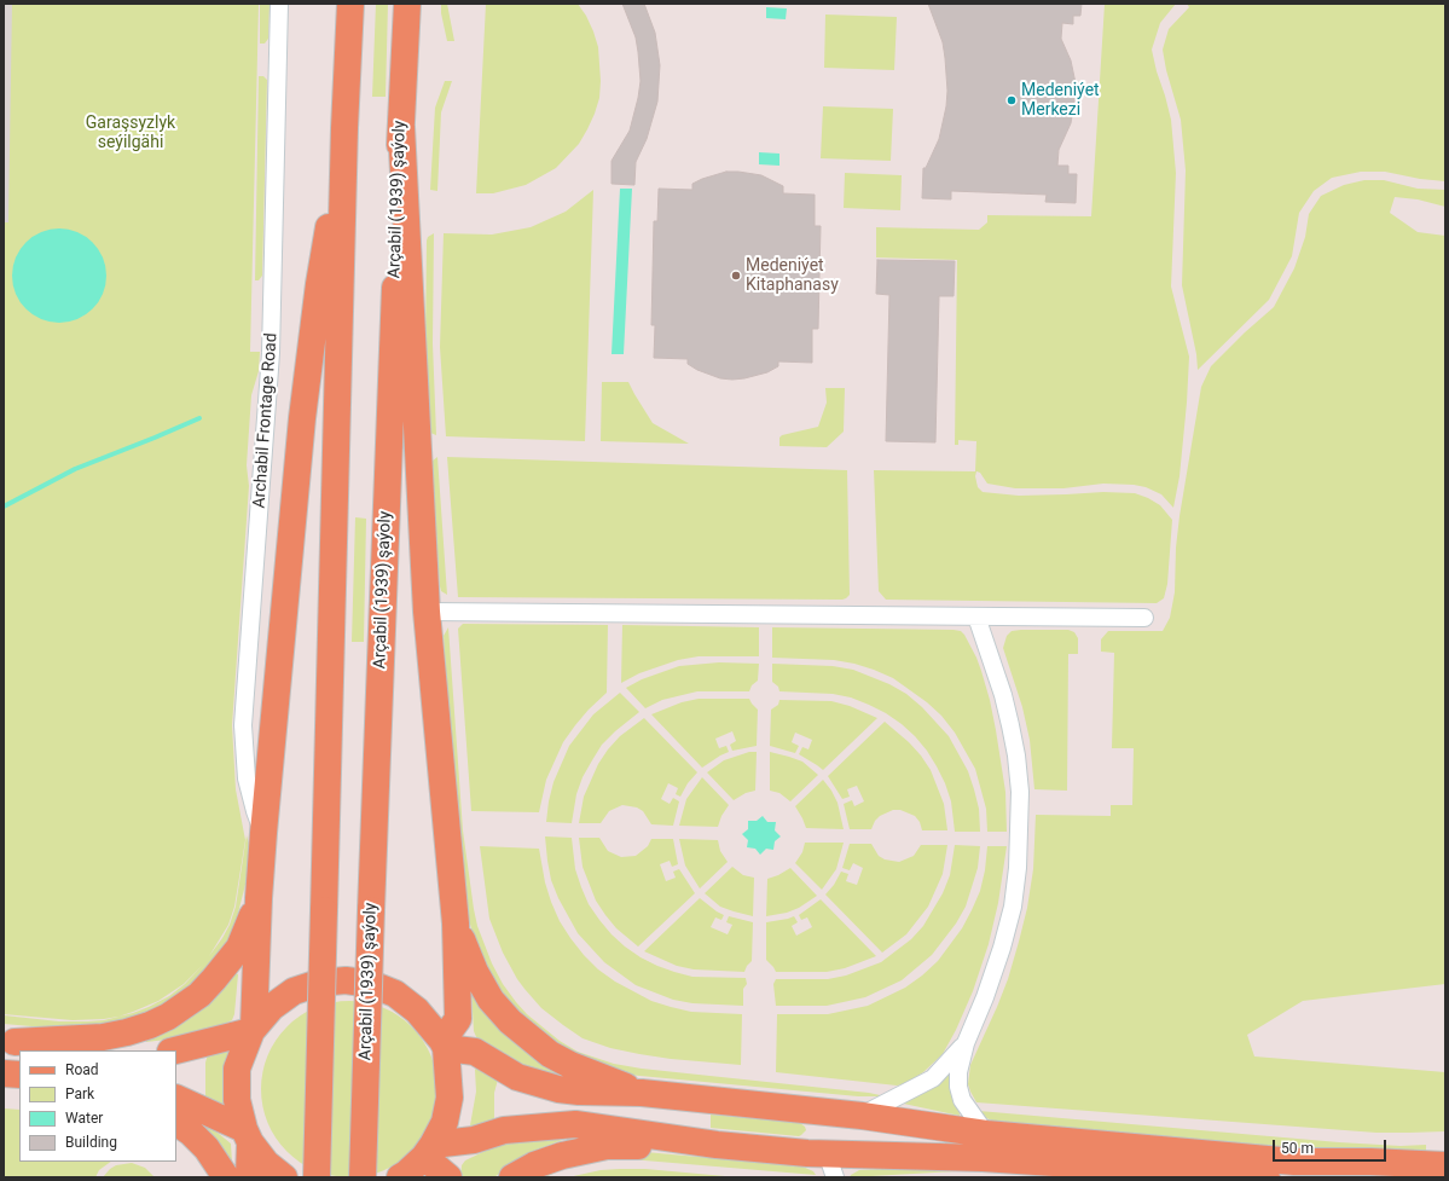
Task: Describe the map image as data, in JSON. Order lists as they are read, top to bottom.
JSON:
{
  "streets": {
    "main road": ["Arçabil (1939) şaýoly"],
    "street": ["Archabil Frontage Road"]
  },
  "parks": ["Garaşsyzlyk seýilgähi"],
  "places": ["Medeniýet Merkezi", "Medeniýet Kitaphanasy"],
  "legend": [
    "Road",
    "Park",
    "Water",
    "Building"
  ],
  "scale_bar": "50 m"
}
